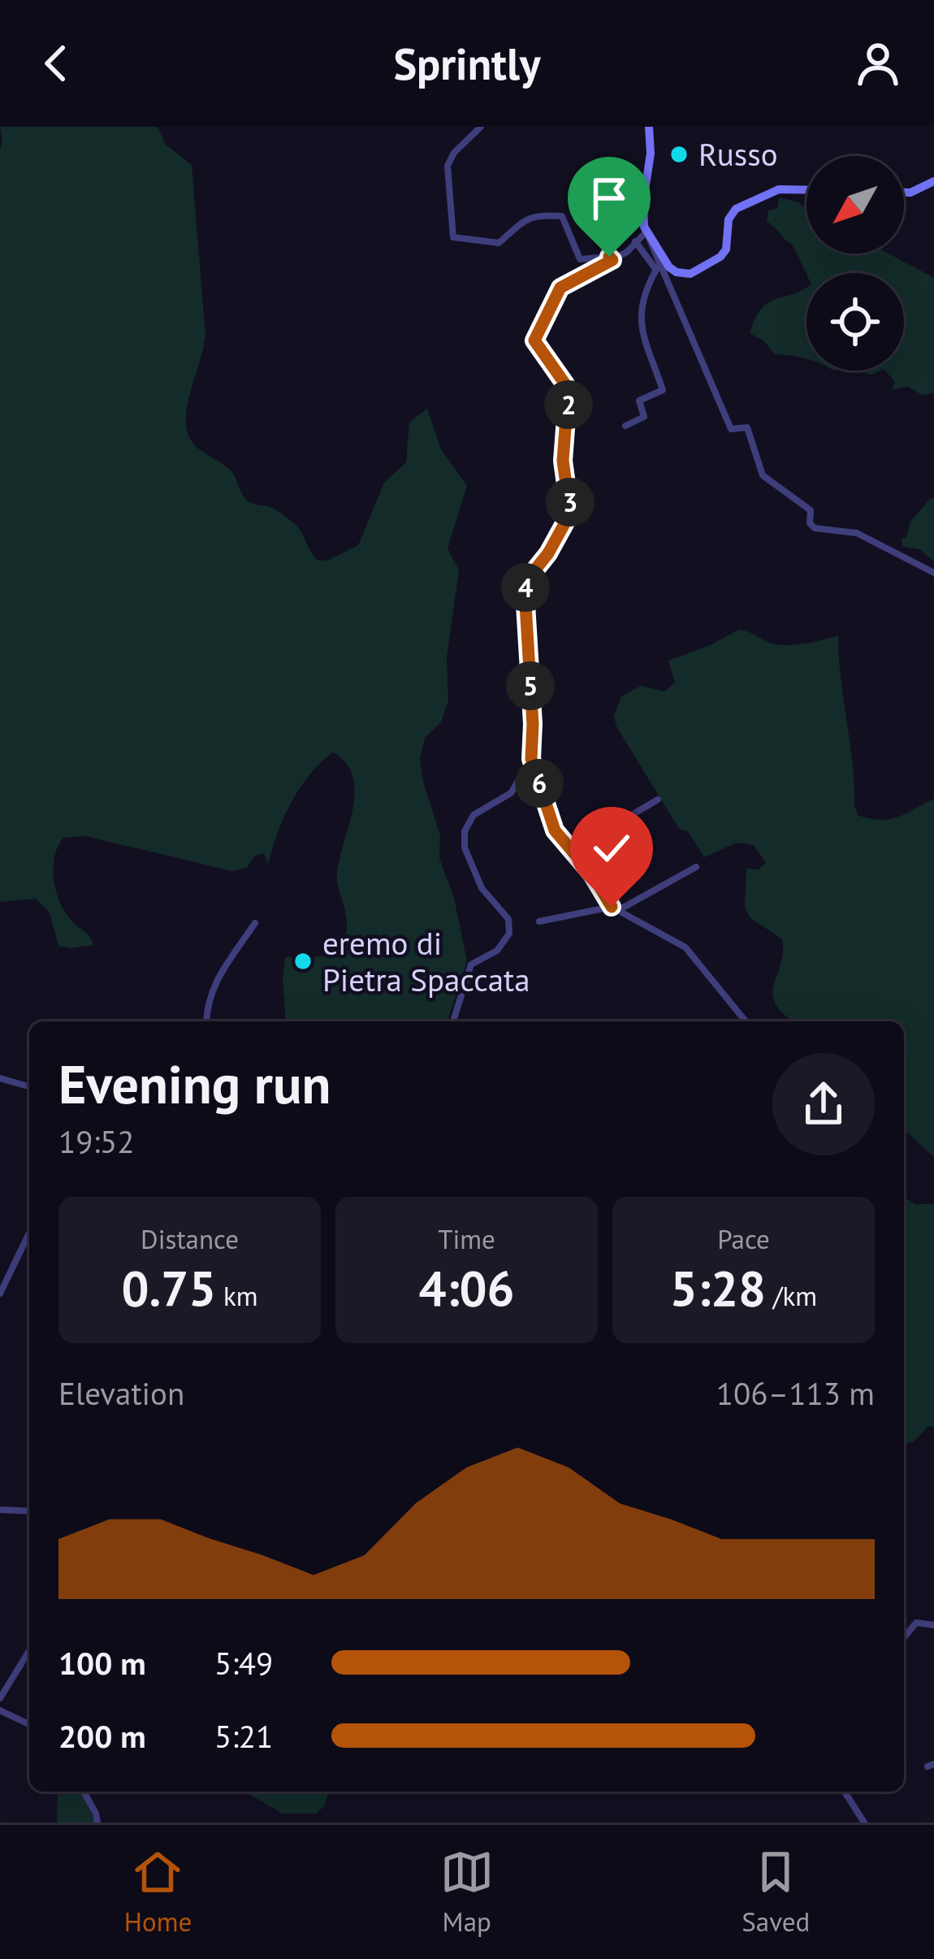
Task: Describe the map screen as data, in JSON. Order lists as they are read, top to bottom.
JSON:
{
  "places": ["Russo", "eremo di Pietra Spaccata"],
  "north": "bottom left",
  "page": {
    "header": "Sprintly",
    "pins": [
      "2",
      "3",
      "4",
      "5",
      "6"
    ],
    "heading": ["Evening run", "19:52"],
    "stats": [
      ["Distance", "0.75 km"],
      ["Time", "4:06"],
      ["Pace", "5:28 /km"]
    ],
    "chart": ["Elevation", "106–113 m"],
    "list": [
      {
        "name": "100 m",
        "note": "5:49"
      },
      {
        "name": "200 m",
        "note": "5:21"
      }
    ],
    "tabs": ["Home", "Map", "Saved"]
  }
}
